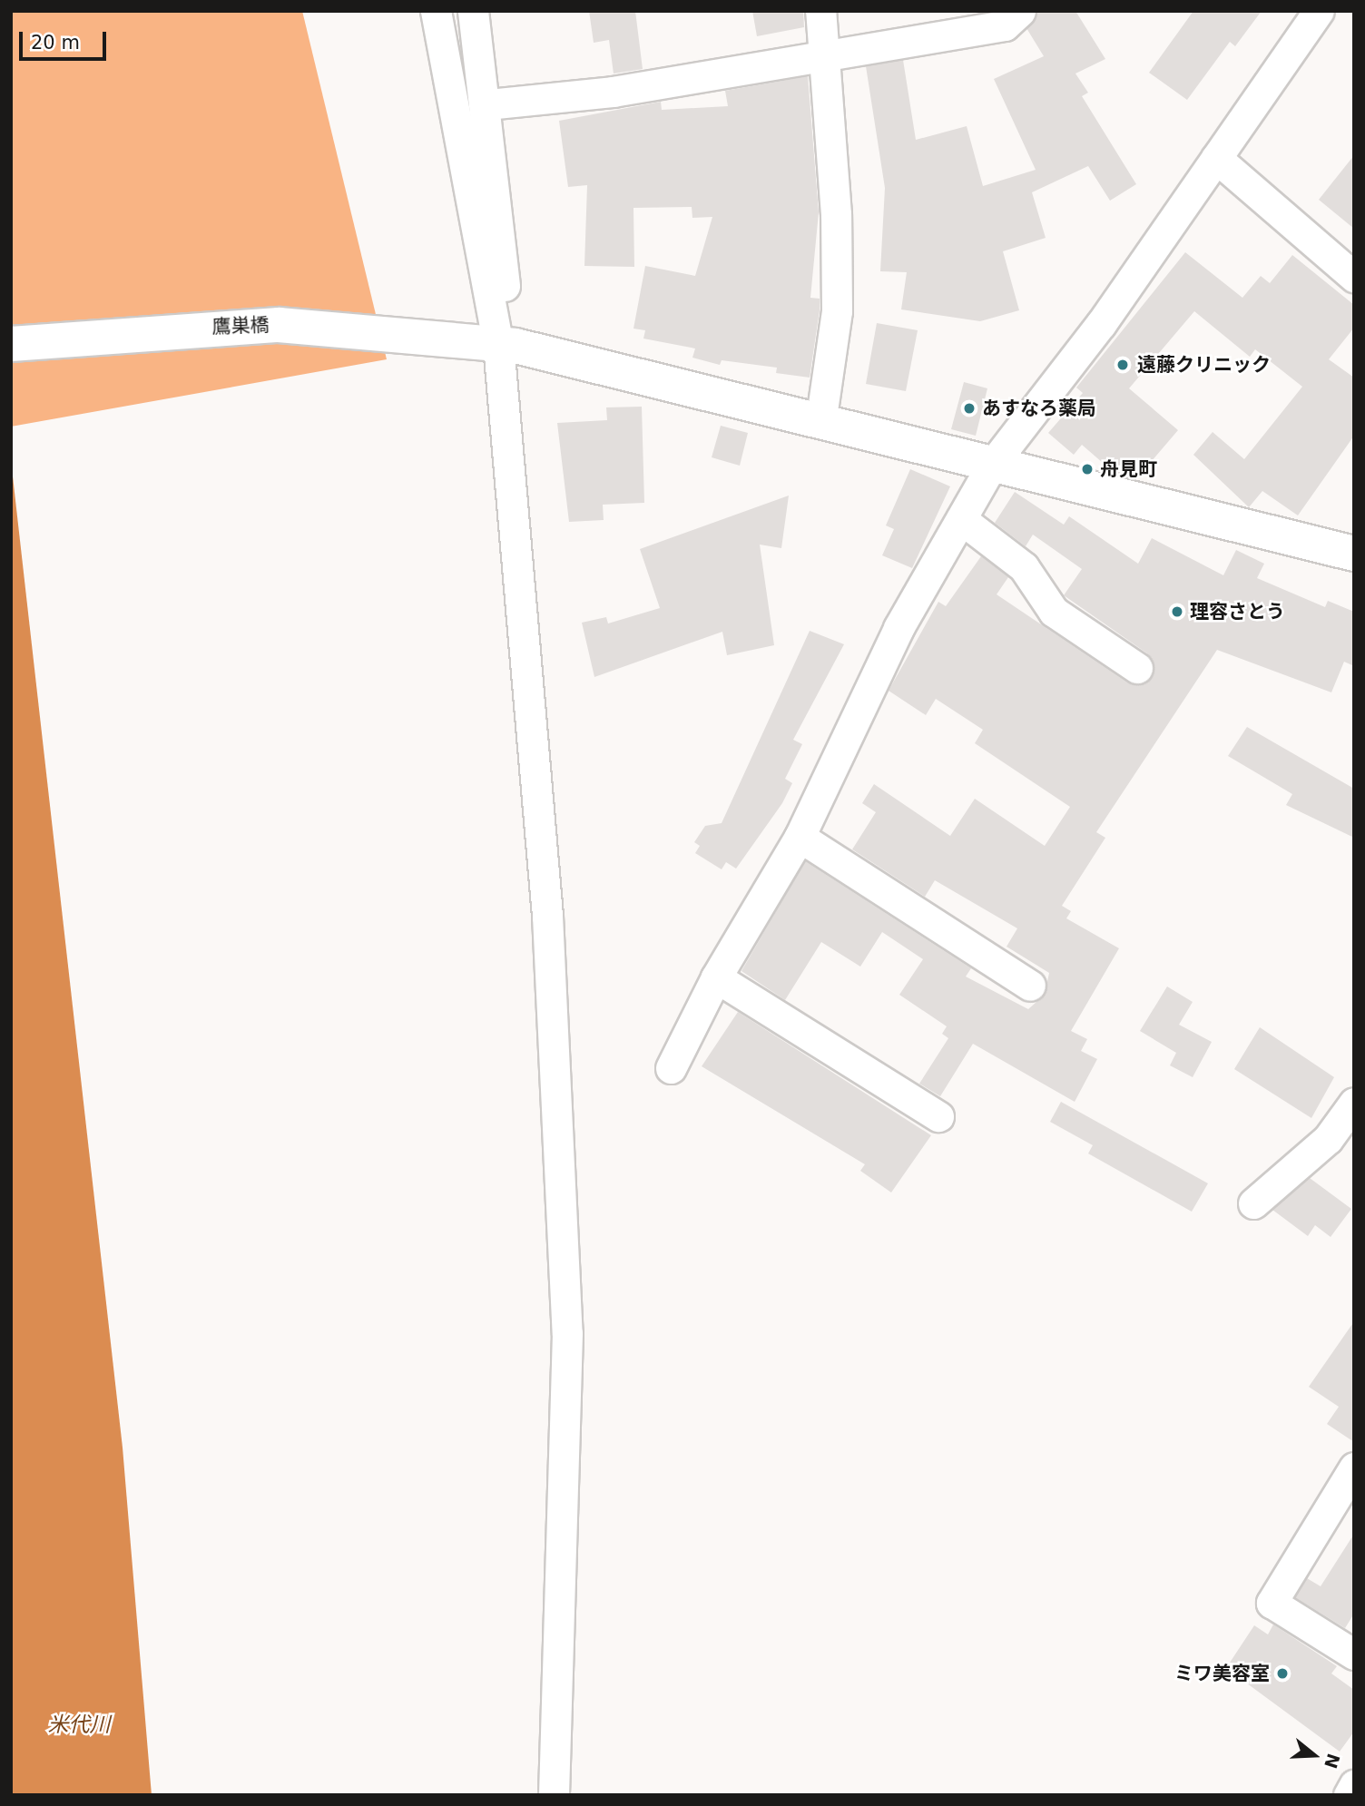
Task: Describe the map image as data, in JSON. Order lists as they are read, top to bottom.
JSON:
{
  "streets": {
    "street": ["鷹巣橋"]
  },
  "water": ["米代川"],
  "places": [
    "遠藤クリニック",
    "あすなろ薬局",
    "舟見町",
    "理容さとう",
    "ミワ美容室"
  ],
  "scale_bar": "20 m",
  "north": "right"
}
